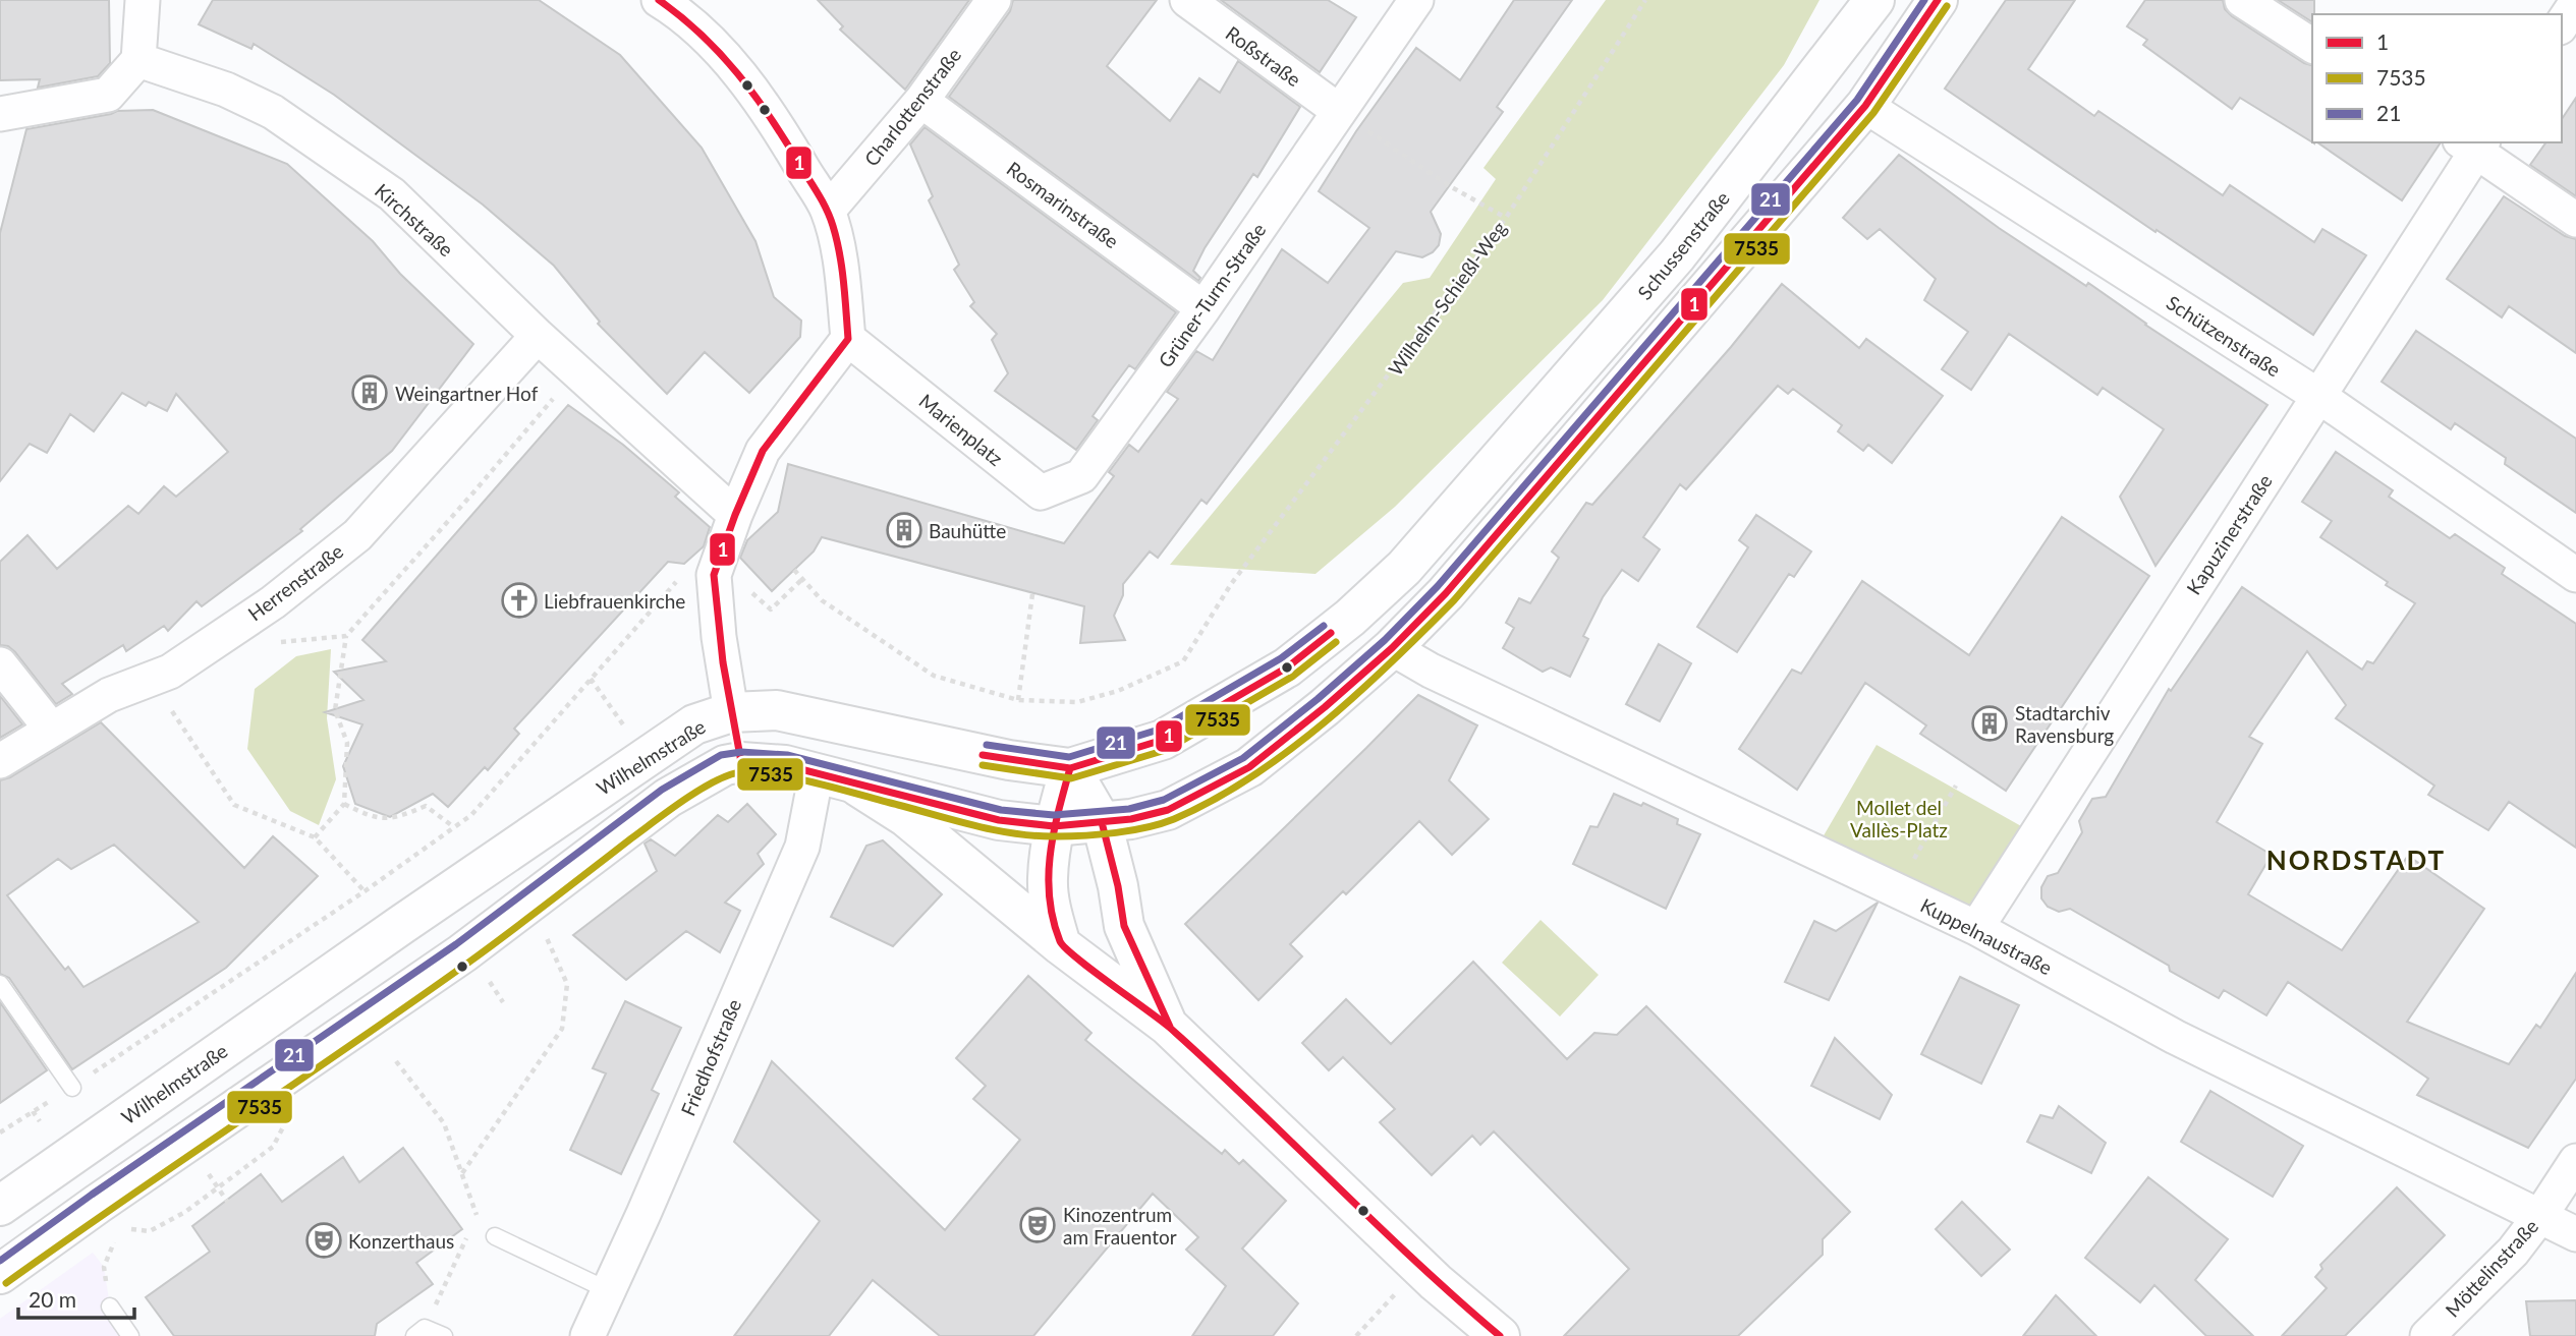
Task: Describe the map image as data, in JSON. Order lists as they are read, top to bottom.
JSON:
{
  "streets": {
    "main road": ["Schussenstraße", "Wilhelmstraße"],
    "street": [
      "Roßstraße",
      "Charlottenstraße",
      "Rosmarinstraße",
      "Kirchstraße",
      "Grüner-Turm-Straße",
      "Schützenstraße",
      "Marienplatz",
      "Kapuzinerstraße",
      "Herrenstraße",
      "Kuppelnaustraße",
      "Friedhofstraße",
      "Möttelinstraße"
    ],
    "path": ["Wilhelm-Schießl-Weg"]
  },
  "crossings": [
    ["Roßstraße", "Grüner-Turm-Straße"],
    ["Charlottenstraße", "Rosmarinstraße"],
    ["Rosmarinstraße", "Grüner-Turm-Straße"],
    ["Kirchstraße", "Herrenstraße"],
    ["Schussenstraße", "Wilhelmstraße"],
    ["Grüner-Turm-Straße", "Marienplatz"],
    ["Schützenstraße", "Kapuzinerstraße"],
    ["Kapuzinerstraße", "Kuppelnaustraße"],
    ["Kuppelnaustraße", "Möttelinstraße"]
  ],
  "districts": ["NORDSTADT"],
  "parks": ["Mollet del Vallès-Platz"],
  "places": {
    "building": ["Weingartner Hof", "Bauhütte", "Stadtarchiv Ravensburg"],
    "church": ["Liebfrauenkirche"],
    "theatre": ["Kinozentrum am Frauentor", "Konzerthaus"]
  },
  "lines": ["transit line 1", "transit line 21", "transit line 7535"],
  "legend": ["1", "7535", "21"],
  "scale_bar": "20 m"
}
